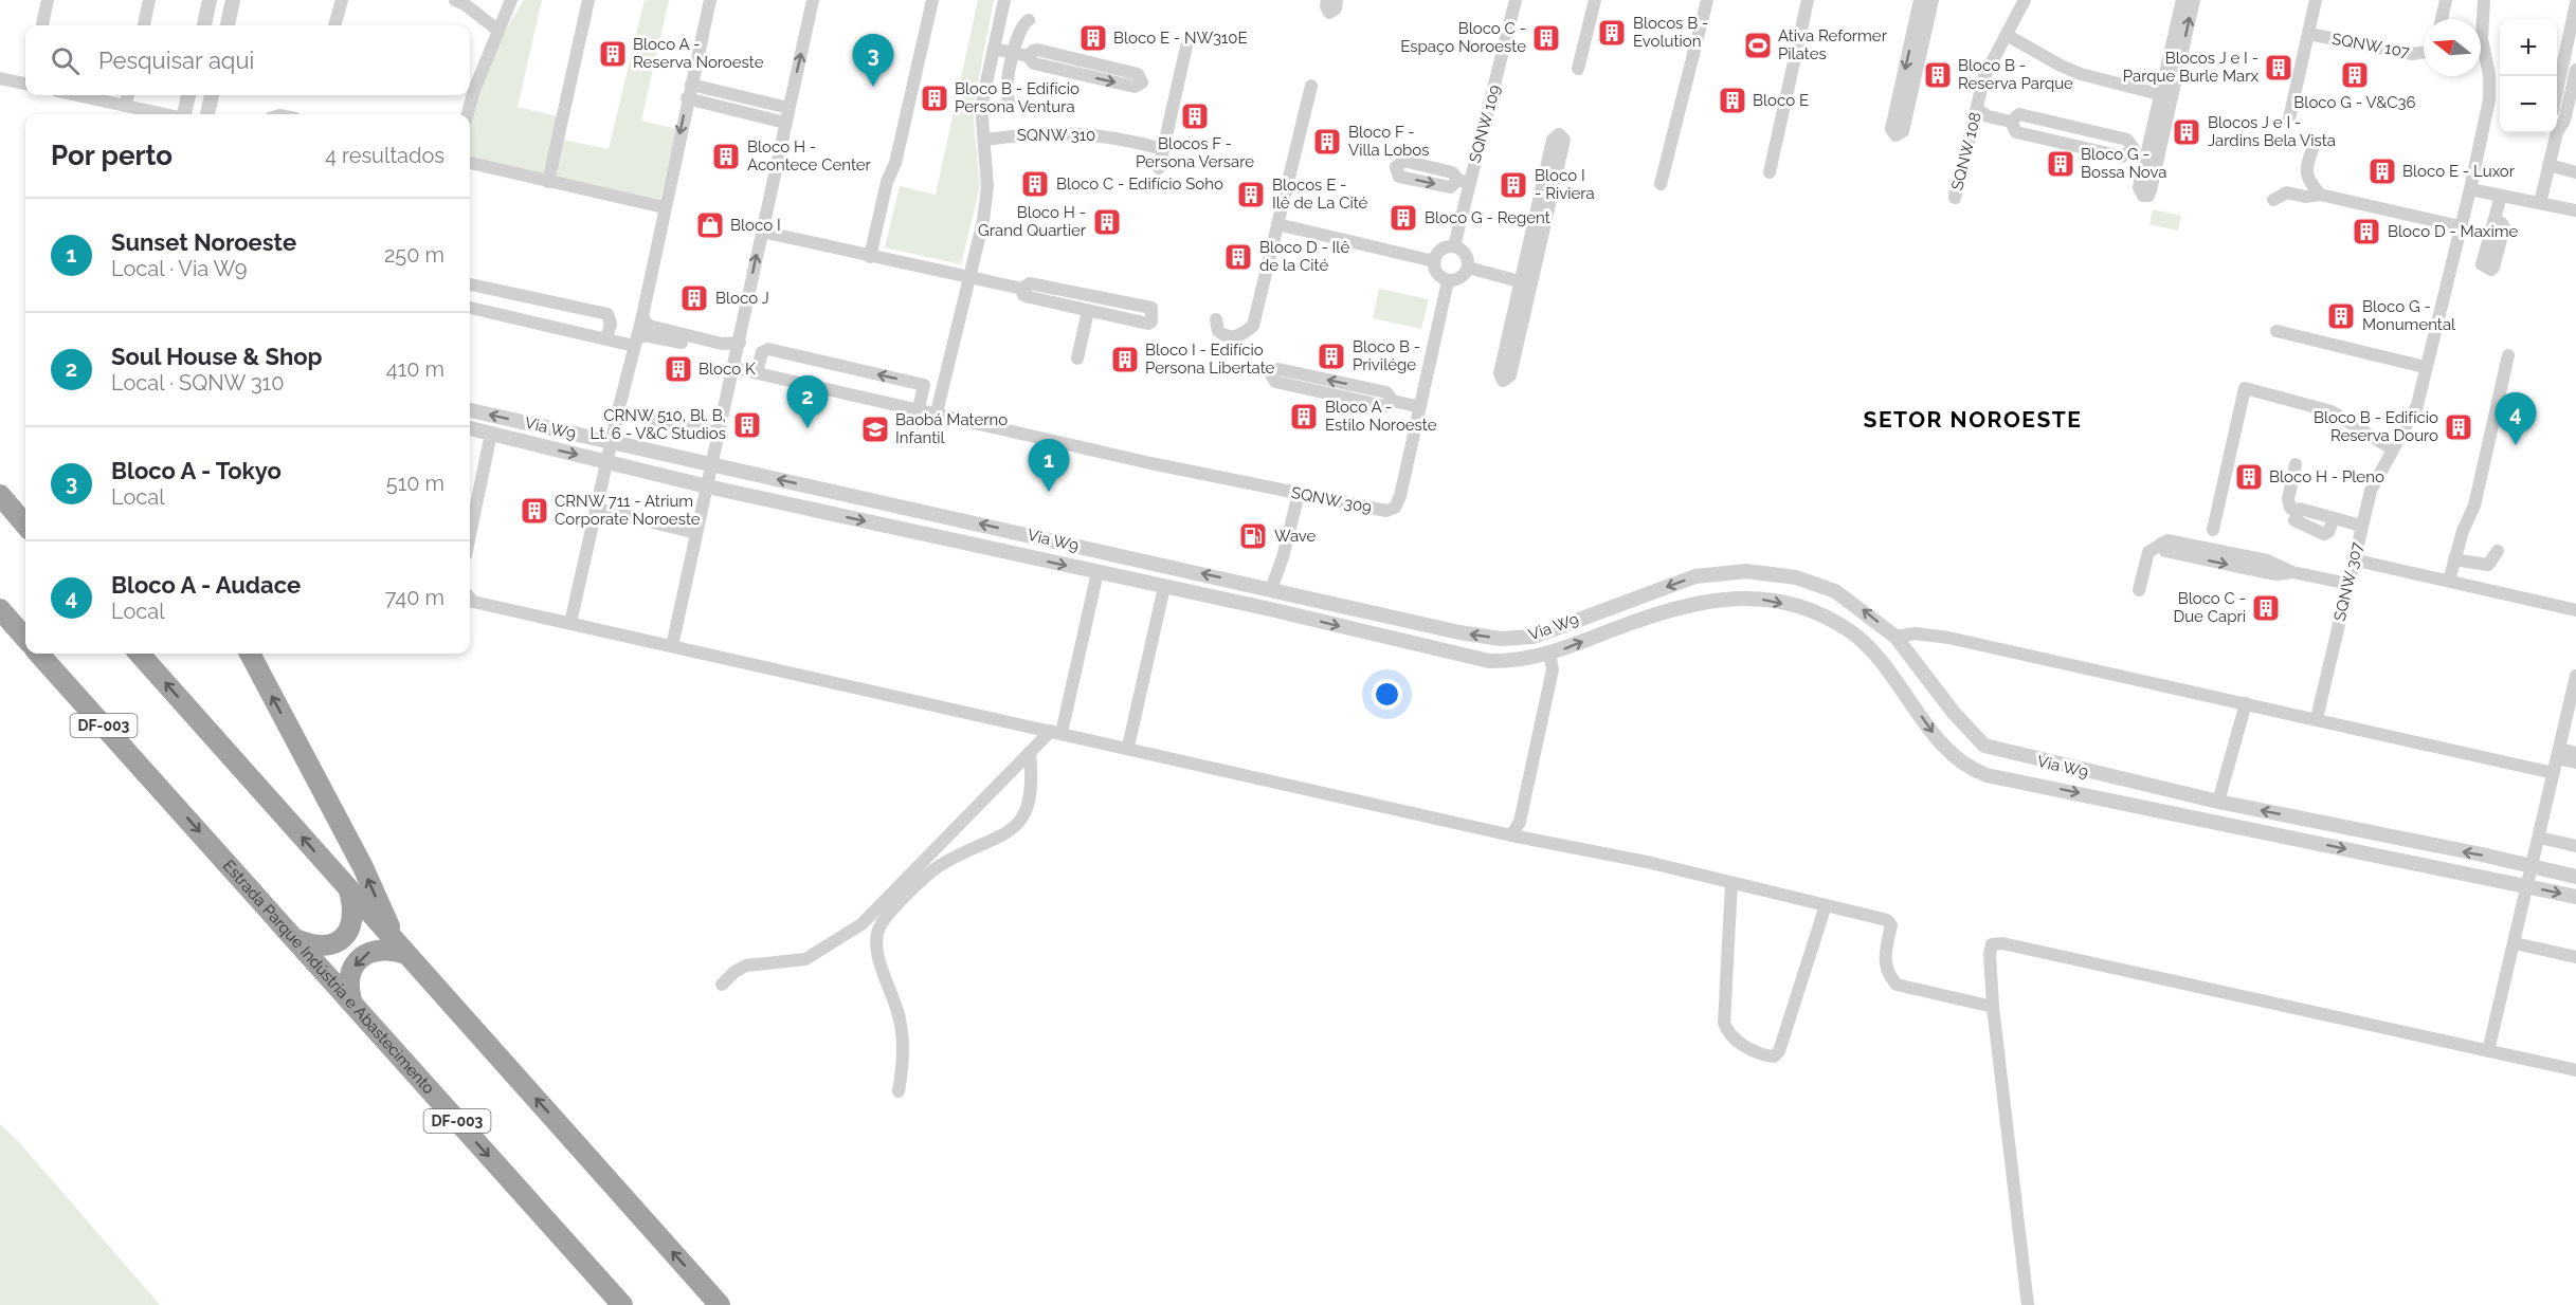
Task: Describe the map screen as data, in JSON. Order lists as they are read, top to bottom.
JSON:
{
  "streets": {
    "highway": ["DF-003", "Estrada Parque Indústria e Abastecimento"],
    "street": [
      "SQNW 107",
      "SQNW 109",
      "SQNW 310",
      "SQNW 108",
      "Via W9",
      "SQNW 309",
      "SQNW 307"
    ]
  },
  "crossings": [
    ["SQNW 109", "SQNW 309"]
  ],
  "districts": ["SETOR NOROESTE"],
  "places": {
    "building": [
      "Blocos B - Evolution",
      "Bloco E - NW310E",
      "Bloco C - Espaço Noroeste",
      "Bloco A - Reserva Noroeste",
      "Blocos J e I - Parque Burle Marx",
      "Bloco B - Reserva Parque",
      "Bloco G - V&C36",
      "Bloco B - Edifício Persona Ventura",
      "Bloco E",
      "Blocos F - Persona Versare",
      "Blocos J e I - Jardins Bela Vista",
      "Bloco F - Villa Lobos",
      "Bloco H - Acontece Center",
      "Bloco G - Bossa Nova",
      "Bloco E - Luxor",
      "Bloco C - Edifício Soho",
      "Bloco I - Riviera",
      "Blocos E - Ilê de La Cité",
      "Bloco G - Regent",
      "Bloco H - Grand Quartier",
      "Bloco D - Maxime",
      "Bloco D - Ilê de la Cité",
      "Bloco J",
      "Bloco G - Monumental",
      "Bloco B - Privilége",
      "Bloco I - Edifício Persona Libertate",
      "Bloco K",
      "Bloco A - Estilo Noroeste",
      "CRNW 510, Bl. B, Lt. 6 - V&C Studios",
      "Bloco B - Edifício Reserva Douro",
      "Bloco H - Pleno",
      "CRNW 711 - Atrium Corporate Noroeste",
      "Bloco C - Due Capri"
    ],
    "sports": ["Ativa Reformer Pilates"],
    "shop": ["Bloco I"],
    "school or university": ["Baobá Materno Infantil"],
    "fuel station": ["Wave"]
  },
  "north": "left",
  "page": {
    "map_buttons": ["+", "−"],
    "search": "Pesquisar aqui",
    "pins": [
      "3",
      "2",
      "4",
      "1"
    ],
    "heading": ["Por perto", "4 resultados"],
    "list": [
      {
        "mark": "1",
        "name": "Sunset Noroeste",
        "note": "Local · Via W9",
        "value": "250 m"
      },
      {
        "mark": "2",
        "name": "Soul House & Shop",
        "note": "Local · SQNW 310",
        "value": "410 m"
      },
      {
        "mark": "3",
        "name": "Bloco A - Tokyo",
        "note": "Local",
        "value": "510 m"
      },
      {
        "mark": "4",
        "name": "Bloco A - Audace",
        "note": "Local",
        "value": "740 m"
      }
    ]
  }
}
